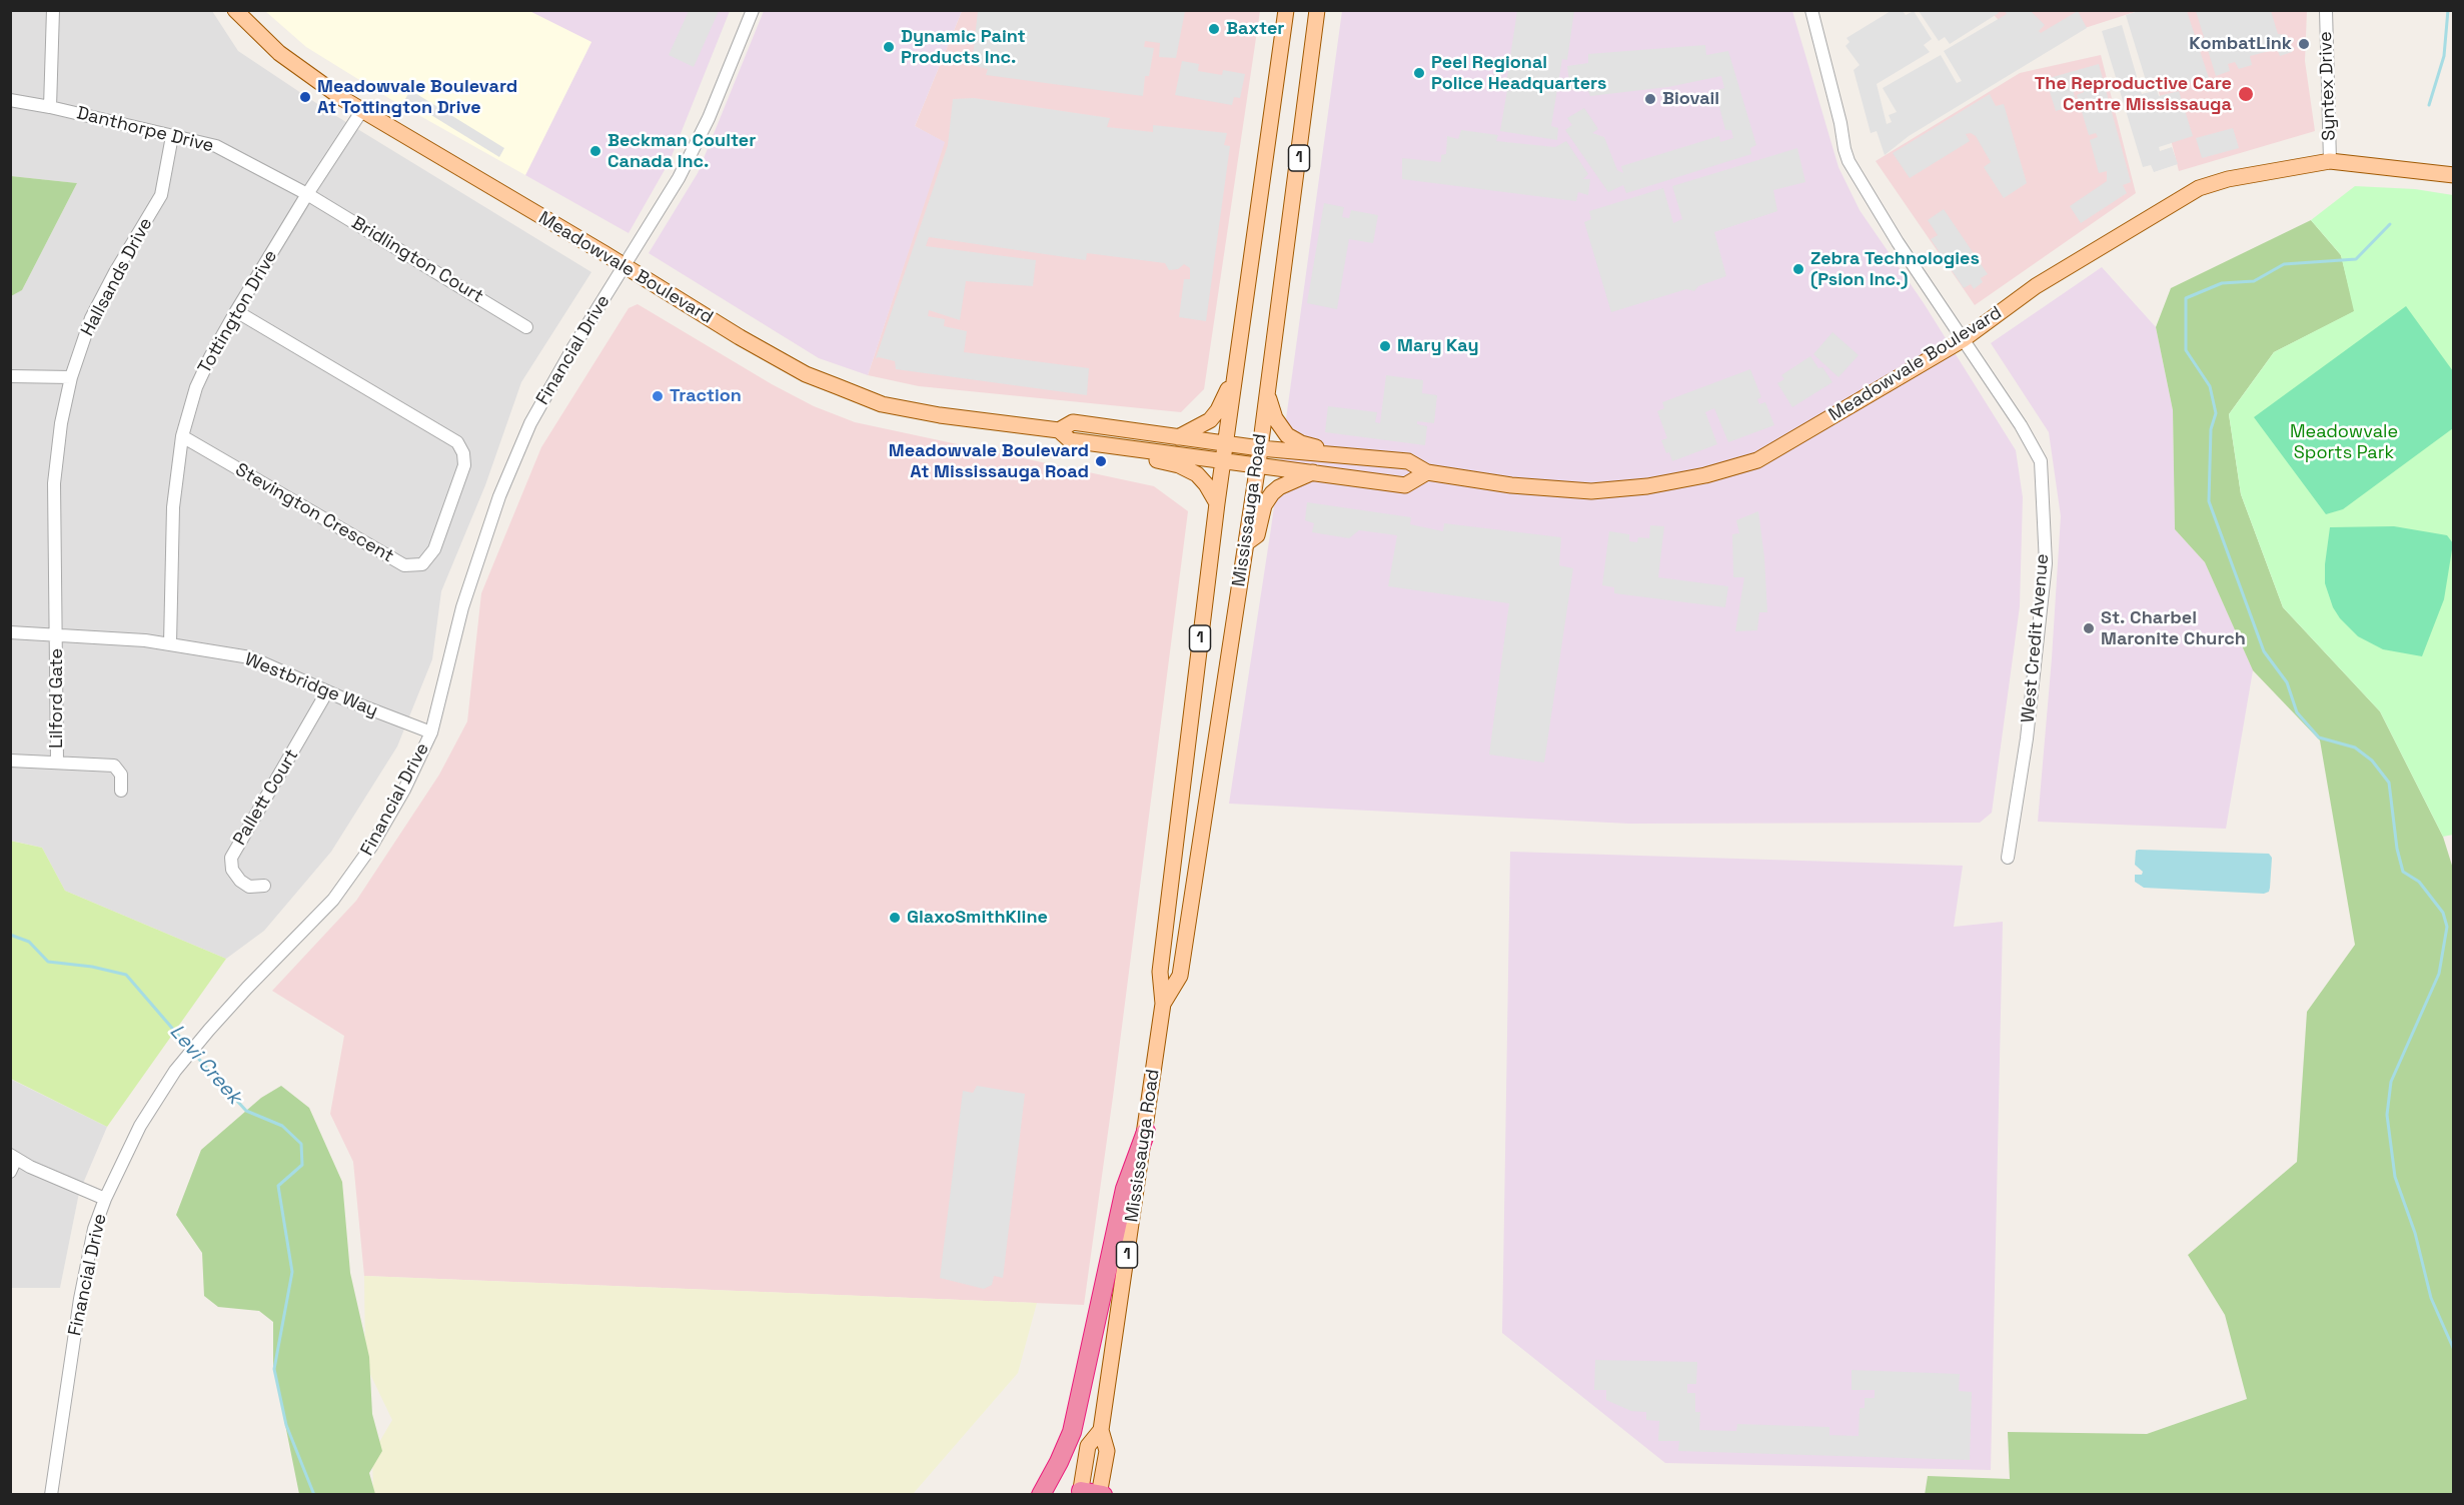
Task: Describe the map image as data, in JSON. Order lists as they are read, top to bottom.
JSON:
{
  "streets": {
    "main road": ["1", "Meadowvale Boulevard", "Mississauga Road"],
    "street": [
      "Syntex Drive",
      "Danthorpe Drive",
      "Bridlington Court",
      "Hallsands Drive",
      "Tottington Drive",
      "Financial Drive",
      "Stevington Crescent",
      "West Credit Avenue",
      "Westbridge Way",
      "Lilford Gate",
      "Pallett Court"
    ]
  },
  "crossings": [
    ["Syntex Drive", "Meadowvale Boulevard"],
    ["Danthorpe Drive", "Bridlington Court"],
    ["Danthorpe Drive", "Hallsands Drive"],
    ["Danthorpe Drive", "Tottington Drive"],
    ["Bridlington Court", "Tottington Drive"],
    ["Meadowvale Boulevard", "Tottington Drive"],
    ["Meadowvale Boulevard", "Financial Drive"],
    ["Meadowvale Boulevard", "Mississauga Road"],
    ["Meadowvale Boulevard", "West Credit Avenue"],
    ["Hallsands Drive", "Westbridge Way"],
    ["Hallsands Drive", "Lilford Gate"],
    ["Tottington Drive", "Stevington Crescent"],
    ["Tottington Drive", "Westbridge Way"],
    ["Financial Drive", "Westbridge Way"],
    ["Westbridge Way", "Lilford Gate"],
    ["Westbridge Way", "Pallett Court"]
  ],
  "water": ["Levi Creek"],
  "parks": ["Meadowvale Sports Park"],
  "places": [
    "Baxter",
    "KombatLink",
    "Dynamic Paint Products Inc.",
    "Peel Regional Police Headquarters",
    "The Reproductive Care Centre Mississauga",
    "Meadowvale Boulevard At Tottington Drive",
    "Biovail",
    "Beckman Coulter Canada Inc.",
    "Zebra Technologies (Psion Inc.)",
    "Mary Kay",
    "Traction",
    "Meadowvale Boulevard At Mississauga Road",
    "St. Charbel Maronite Church",
    "GlaxoSmithKline"
  ]
}
